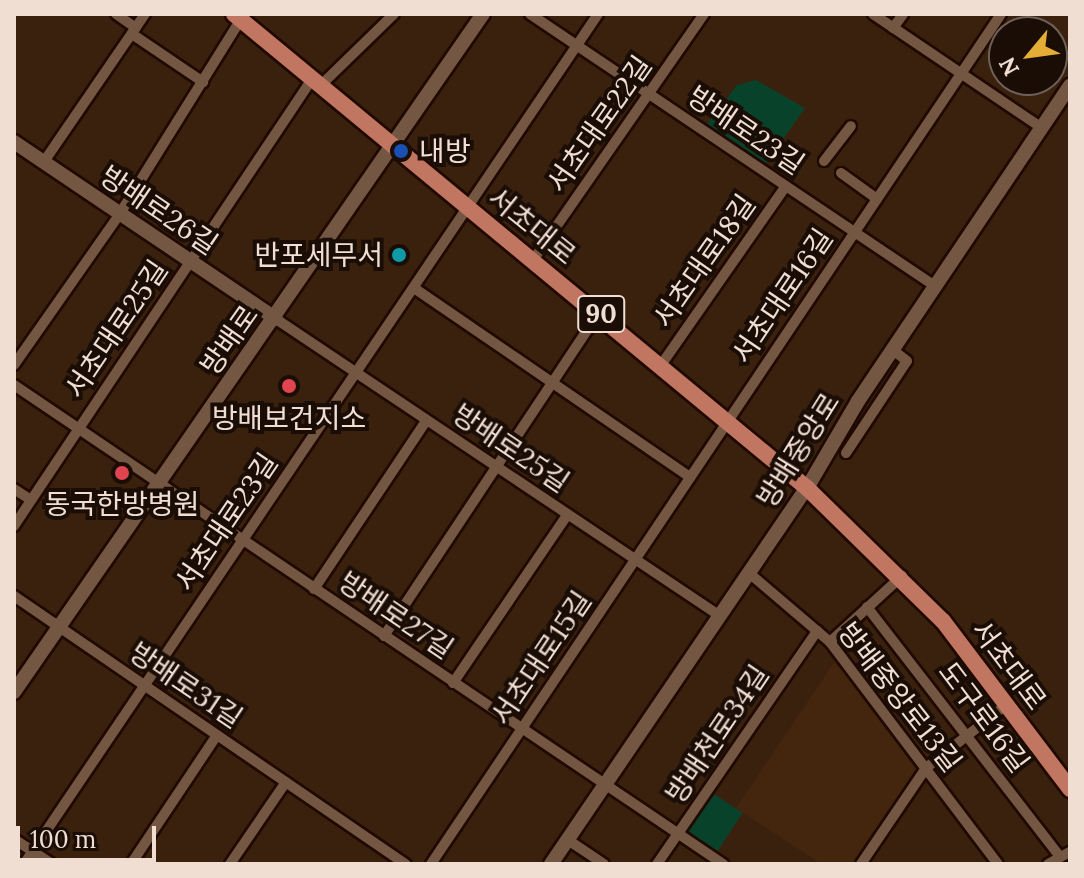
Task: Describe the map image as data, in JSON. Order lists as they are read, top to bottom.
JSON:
{
  "streets": {
    "main road": ["서초대로", "90"],
    "street": [
      "서초대로22길",
      "방배로23길",
      "방배로26길",
      "서초대로18길",
      "서초대로16길",
      "서초대로25길",
      "방배로",
      "방배로25길",
      "방배중앙로",
      "서초대로23길",
      "방배로27길",
      "서초대로15길",
      "방배로31길",
      "방배중앙로13길",
      "도구로16길",
      "방배천로34길"
    ]
  },
  "crossings": [
    ["서초대로22길", "방배로23길"],
    ["서초대로22길", "서초대로"],
    ["방배로23길", "서초대로18길"],
    ["방배로23길", "서초대로16길"],
    ["방배로23길", "방배중앙로"],
    ["방배로23길", "서초대로23길"],
    ["방배로26길", "서초대로25길"],
    ["방배로26길", "방배로"],
    ["방배로26길", "방배로25길"],
    ["서초대로", "서초대로18길"],
    ["서초대로", "서초대로16길"],
    ["서초대로", "서초대로25길"],
    ["서초대로", "방배로"],
    ["서초대로", "방배중앙로"],
    ["서초대로", "서초대로23길"],
    ["서초대로", "서초대로15길"],
    ["서초대로16길", "서초대로15길"],
    ["서초대로25길", "방배로27길"],
    ["방배로", "방배로25길"],
    ["방배로", "방배로27길"],
    ["방배로", "방배로31길"],
    ["방배로25길", "방배중앙로"],
    ["방배로25길", "서초대로23길"],
    ["방배로25길", "서초대로15길"],
    ["방배중앙로", "방배로27길"],
    ["방배중앙로", "방배중앙로13길"],
    ["서초대로23길", "방배로27길"],
    ["서초대로23길", "방배로31길"],
    ["방배로27길", "서초대로15길"],
    ["방배로27길", "방배천로34길"],
    ["방배중앙로13길", "방배천로34길"]
  ],
  "places": [
    "내방",
    "반포세무서",
    "방배보건지소",
    "동국한방병원"
  ],
  "scale_bar": "100 m",
  "north": "bottom left"
}
